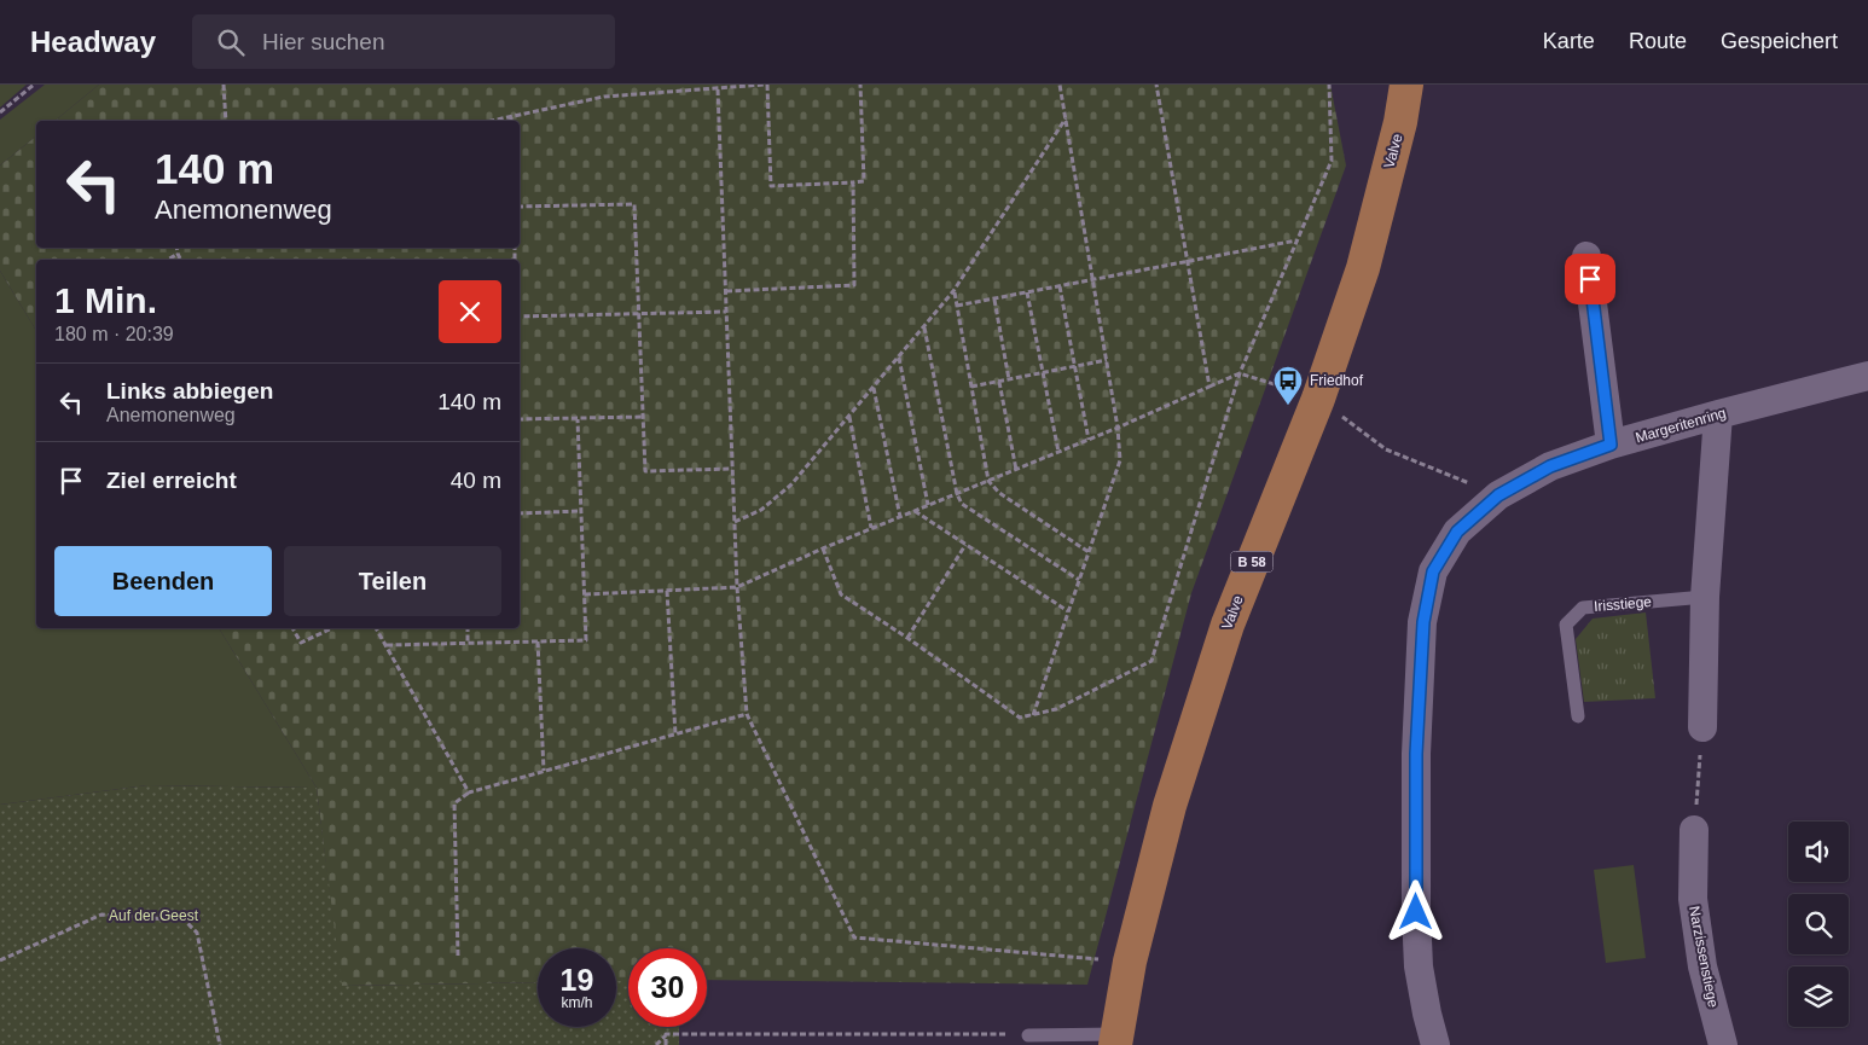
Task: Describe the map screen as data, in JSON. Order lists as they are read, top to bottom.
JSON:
{
  "streets": {
    "main road": ["Valve", "B 58"],
    "street": ["Margeritenring", "Narzissenstiege"],
    "lane": ["Irisstiege"]
  },
  "parks": ["Auf der Geest"],
  "places": {
    "bus stop": ["Friedhof"]
  },
  "page": {
    "header": "Headway",
    "search": "Hier suchen",
    "nav": ["Karte", "Route", "Gespeichert"],
    "turn": ["140 m", "Anemonenweg"],
    "heading": ["1 Min.", "180 m · 20:39"],
    "list": [
      {
        "name": "Links abbiegen",
        "note": "Anemonenweg",
        "value": "140 m"
      },
      {
        "name": "Ziel erreicht",
        "value": "40 m"
      }
    ],
    "buttons": ["Beenden", "Teilen"],
    "speed": "19 km/h",
    "limit": "30"
  }
}
